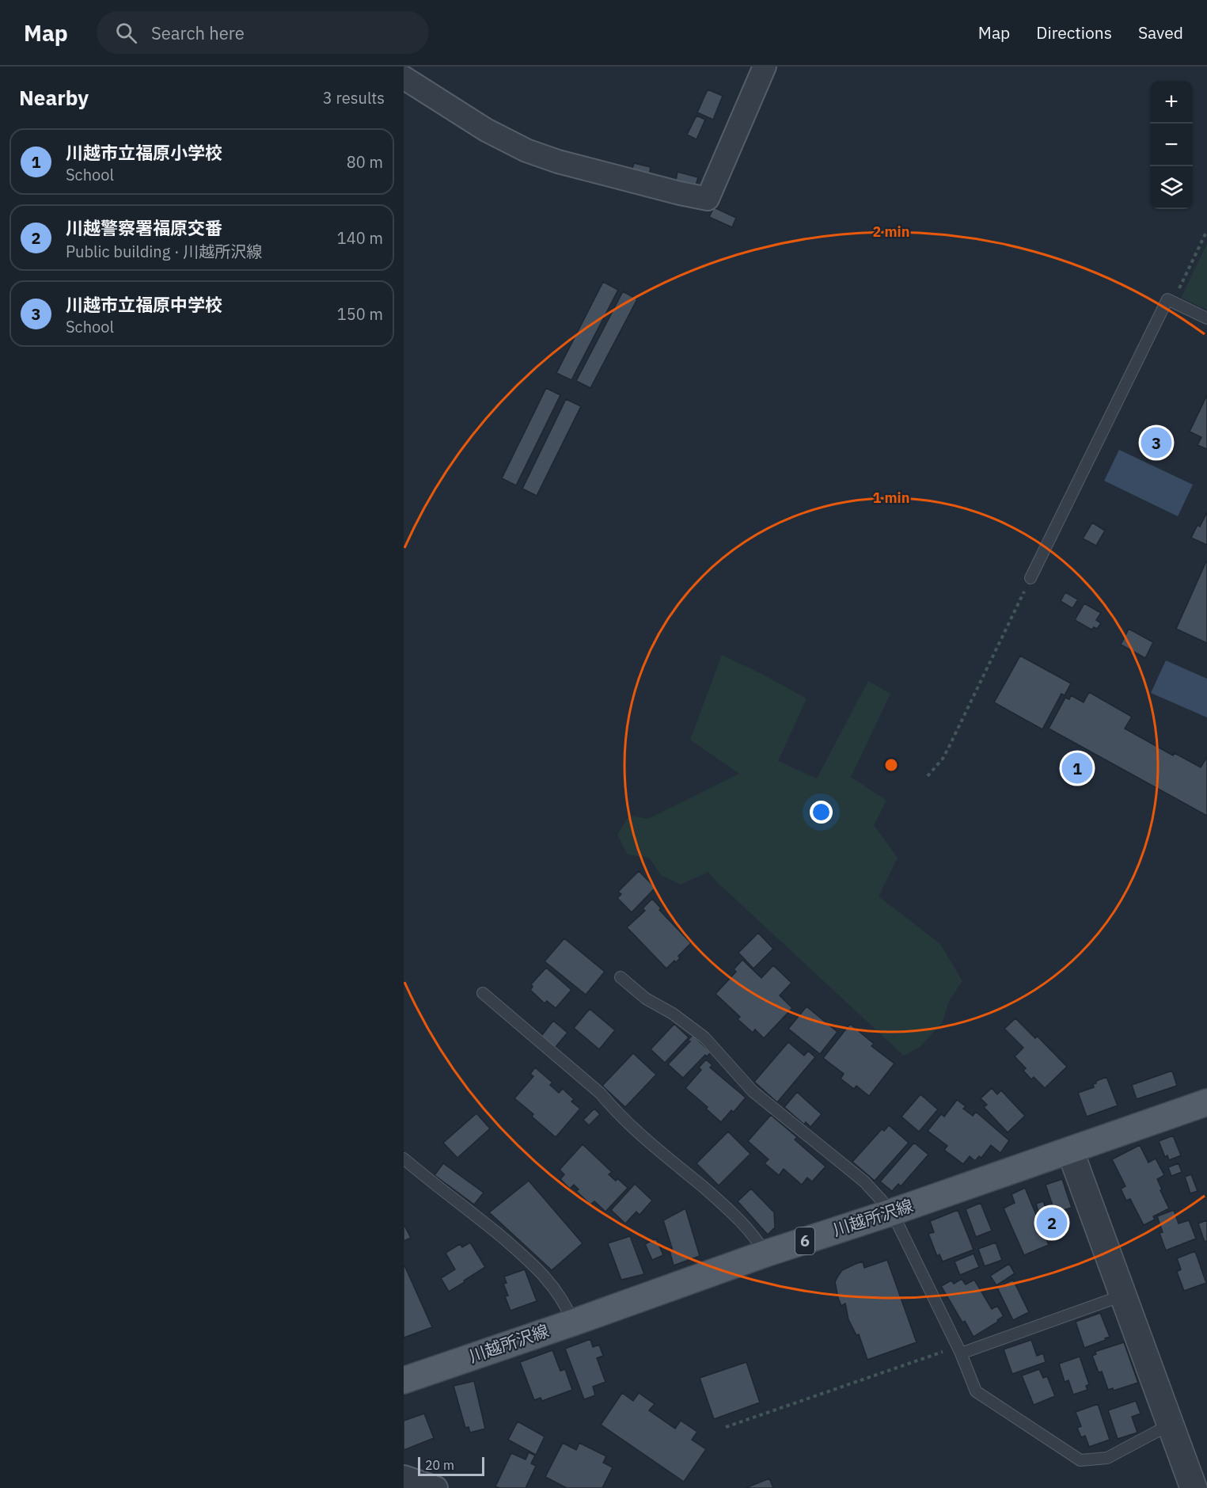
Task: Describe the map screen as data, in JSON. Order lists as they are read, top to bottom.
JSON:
{
  "streets": {
    "main road": ["川越所沢線", "6"]
  },
  "scale_bar": "20 m",
  "page": {
    "header": "Map",
    "search": "Search here",
    "nav": ["Map", "Directions", "Saved"],
    "heading": ["Nearby", "3 results"],
    "map_buttons": ["+", "−"],
    "list": [
      {
        "mark": "1",
        "name": "川越市立福原小学校",
        "note": "School",
        "value": "80 m"
      },
      {
        "mark": "2",
        "name": "川越警察署福原交番",
        "note": "Public building · 川越所沢線",
        "value": "140 m"
      },
      {
        "mark": "3",
        "name": "川越市立福原中学校",
        "note": "School",
        "value": "150 m"
      }
    ],
    "pins": ["3", "1", "2"],
    "scale": "20 m"
  },
  "rings": ["2 min", "1 min"]
}
